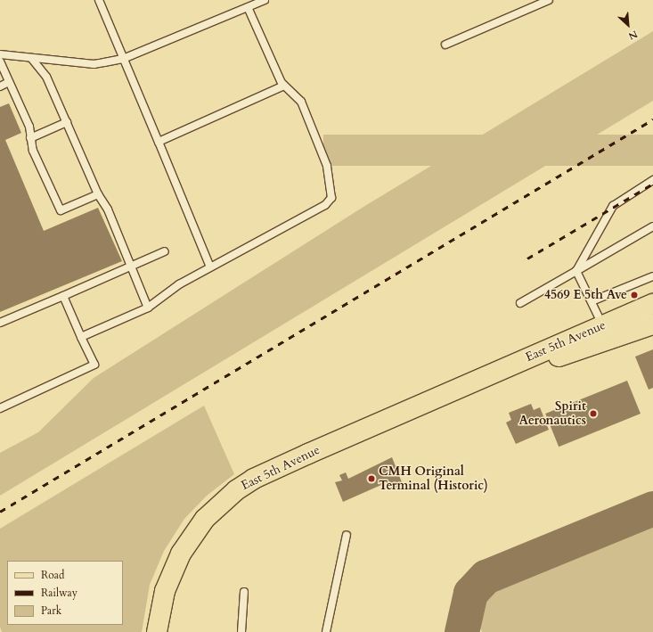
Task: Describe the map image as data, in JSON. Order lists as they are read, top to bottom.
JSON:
{
  "streets": {
    "main road": ["East 5th Avenue"]
  },
  "places": ["4569 E 5th Ave", "Spirit Aeronautics", "CMH Original Terminal (Historic)"],
  "legend": ["Road", "Railway", "Park"],
  "north": "bottom right"
}
